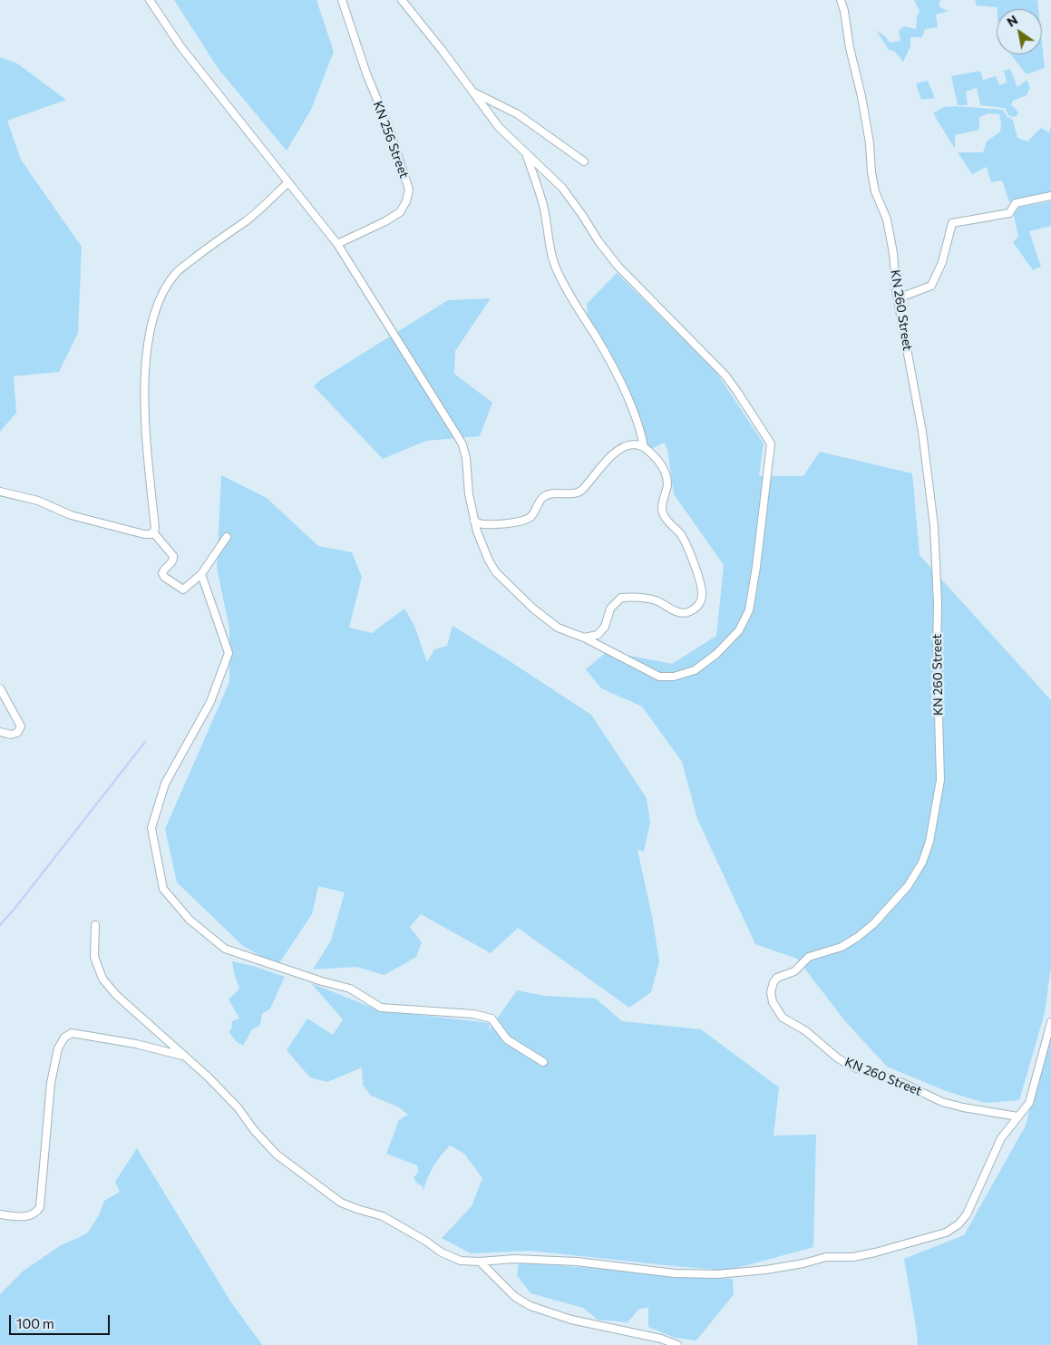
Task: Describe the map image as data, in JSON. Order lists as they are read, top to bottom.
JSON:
{
  "streets": {
    "street": ["KN 256 Street", "KN 260 Street"]
  },
  "scale_bar": "100 m",
  "north": "top left"
}
